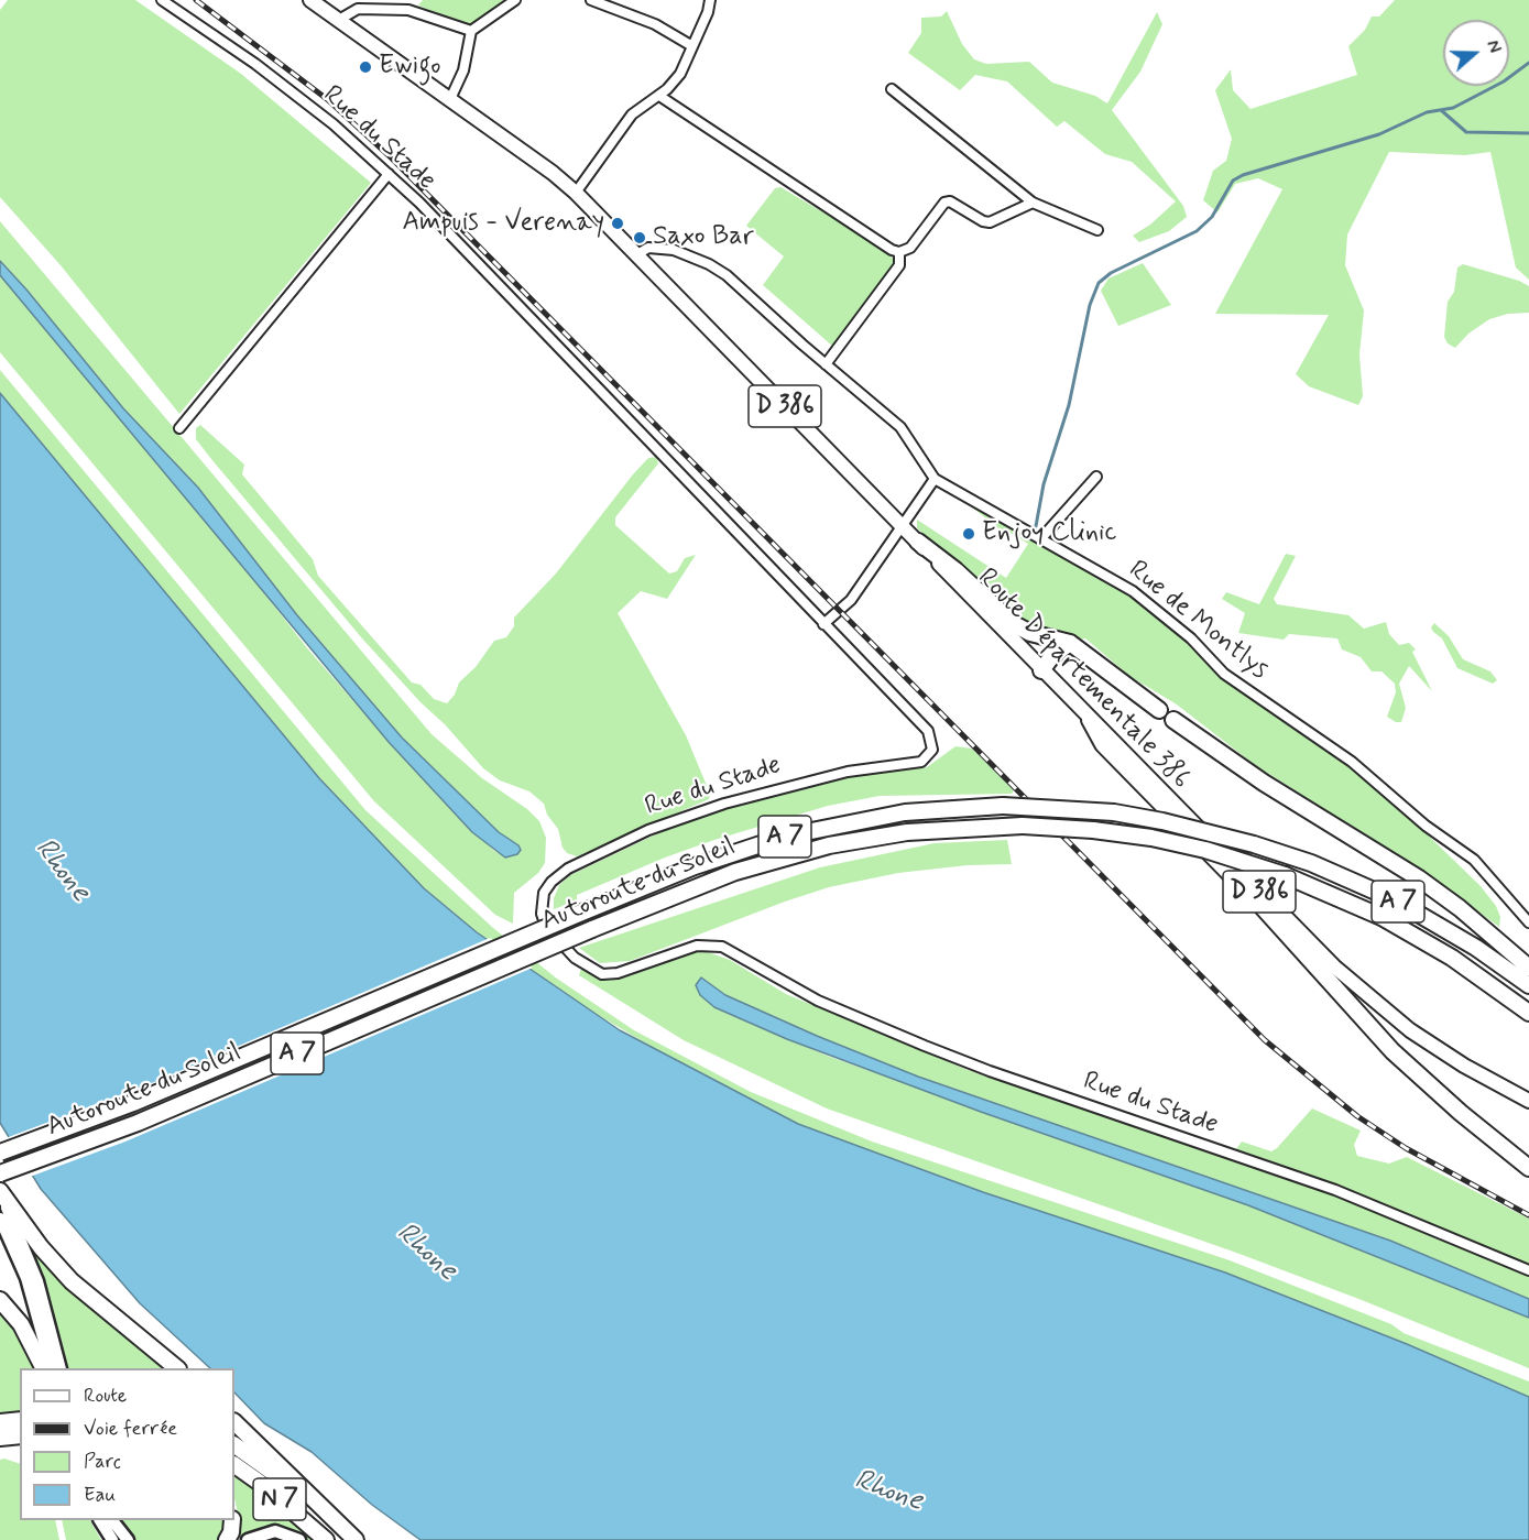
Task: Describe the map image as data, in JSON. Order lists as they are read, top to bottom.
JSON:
{
  "streets": {
    "highway": ["A 7", "Autoroute du Soleil", "N 7"],
    "main road": ["D 386", "Route Départementale 386"],
    "street": ["Rue du Stade", "Rue de Montlys"]
  },
  "crossings": [
    ["Rue de Montlys", "Route Départementale 386"]
  ],
  "water": ["Rhone"],
  "places": [
    "Ewigo",
    "Ampuis - Verenay",
    "Saxo Bar",
    "Enjoy Clinic"
  ],
  "legend": [
    "Route",
    "Voie ferrée",
    "Parc",
    "Eau"
  ],
  "north": "right"
}
